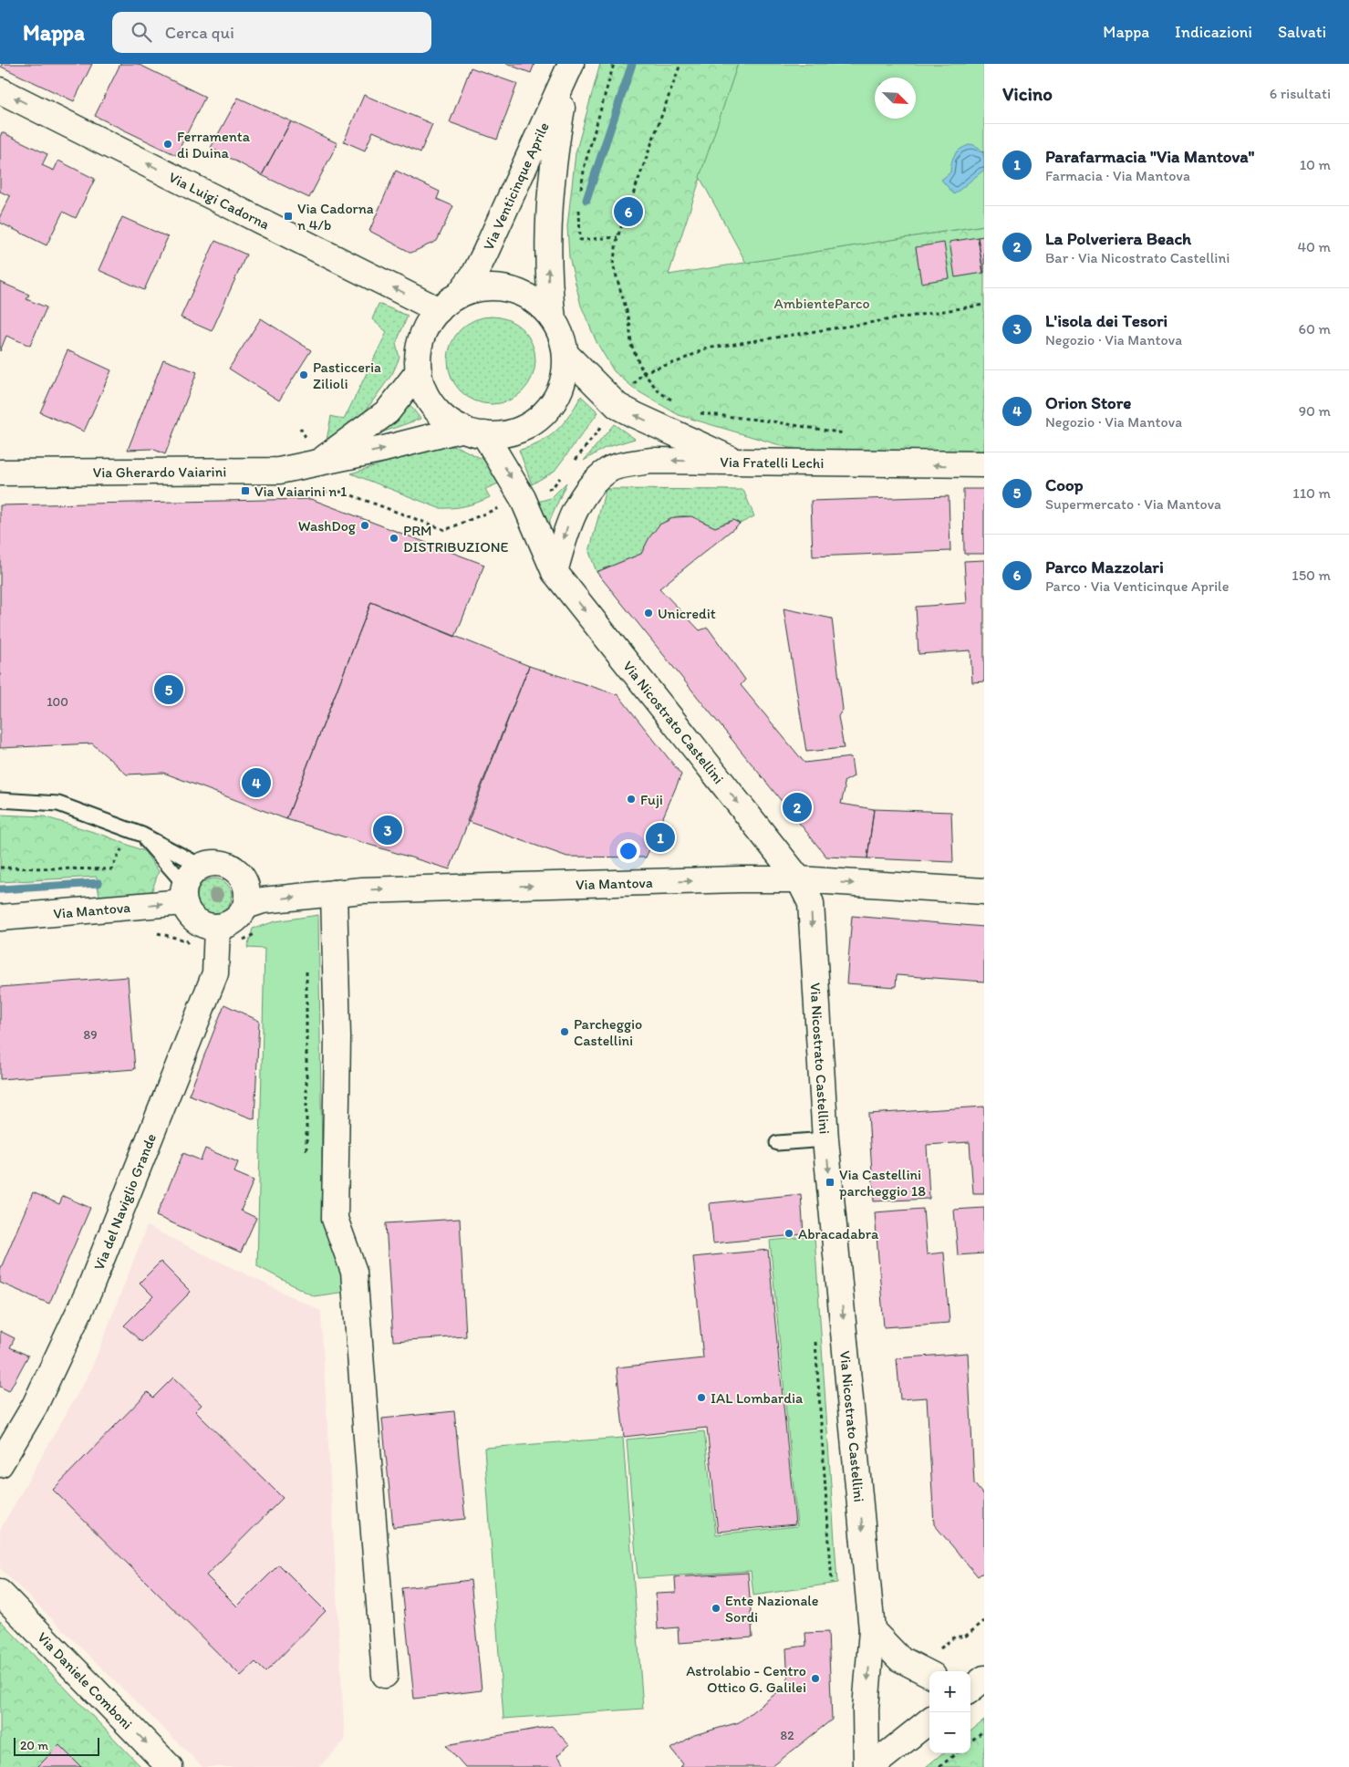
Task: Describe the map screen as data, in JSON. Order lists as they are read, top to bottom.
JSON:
{
  "streets": {
    "main road": [
      "Via Venticinque Aprile",
      "Via Luigi Cadorna",
      "Via Fratelli Lechi",
      "Via Gherardo Vaiarini",
      "Via Nicostrato Castellini",
      "Via Mantova",
      "Via del Naviglio Grande",
      "Via Daniele Comboni"
    ]
  },
  "crossings": [
    ["Via Venticinque Aprile", "Via Luigi Cadorna"],
    ["Via Venticinque Aprile", "Via Fratelli Lechi"],
    ["Via Venticinque Aprile", "Via Gherardo Vaiarini"],
    ["Via Venticinque Aprile", "Via Nicostrato Castellini"],
    ["Via Luigi Cadorna", "Via Fratelli Lechi"],
    ["Via Luigi Cadorna", "Via Gherardo Vaiarini"],
    ["Via Luigi Cadorna", "Via Nicostrato Castellini"],
    ["Via Fratelli Lechi", "Via Gherardo Vaiarini"],
    ["Via Fratelli Lechi", "Via Nicostrato Castellini"],
    ["Via Gherardo Vaiarini", "Via Nicostrato Castellini"],
    ["Via Nicostrato Castellini", "Via Mantova"],
    ["Via Mantova", "Via del Naviglio Grande"]
  ],
  "one_way": [
    "Via Luigi Cadorna",
    "Via Fratelli Lechi",
    "Via Nicostrato Castellini",
    "Via Mantova",
    "Via Daniele Comboni"
  ],
  "parks": ["AmbienteParco"],
  "places": {
    "other": [
      "Ferramenta di Duina",
      "Pasticceria Zilioli",
      "WashDog",
      "PRM DISTRIBUZIONE",
      "Unicredit",
      "Fuji",
      "Parcheggio Castellini",
      "Abracadabra",
      "IAL Lombardia",
      "Ente Nazionale Sordi",
      "Astrolabio - Centro Ottico G. Galilei"
    ],
    "transit": ["Via Cadorna n 4/b", "Via Vaiarini n 1", "Via Castellini parcheggio 18"]
  },
  "house_numbers": ["100", "89", "82"],
  "scale_bar": "20 m",
  "north": "bottom right",
  "page": {
    "header": "Mappa",
    "search": "Cerca qui",
    "nav": ["Mappa", "Indicazioni", "Salvati"],
    "heading": ["Vicino", "6 risultati"],
    "list": [
      {
        "mark": "1",
        "name": "Parafarmacia \"Via Mantova\"",
        "note": "Farmacia · Via Mantova",
        "value": "10 m"
      },
      {
        "mark": "2",
        "name": "La Polveriera Beach",
        "note": "Bar · Via Nicostrato Castellini",
        "value": "40 m"
      },
      {
        "mark": "3",
        "name": "L'isola dei Tesori",
        "note": "Negozio · Via Mantova",
        "value": "60 m"
      },
      {
        "mark": "4",
        "name": "Orion Store",
        "note": "Negozio · Via Mantova",
        "value": "90 m"
      },
      {
        "mark": "5",
        "name": "Coop",
        "note": "Supermercato · Via Mantova",
        "value": "110 m"
      },
      {
        "mark": "6",
        "name": "Parco Mazzolari",
        "note": "Parco · Via Venticinque Aprile",
        "value": "150 m"
      }
    ],
    "pins": [
      "6",
      "5",
      "4",
      "2",
      "3",
      "1"
    ],
    "map_buttons": ["+", "−"],
    "scale": "20 m"
  }
}
